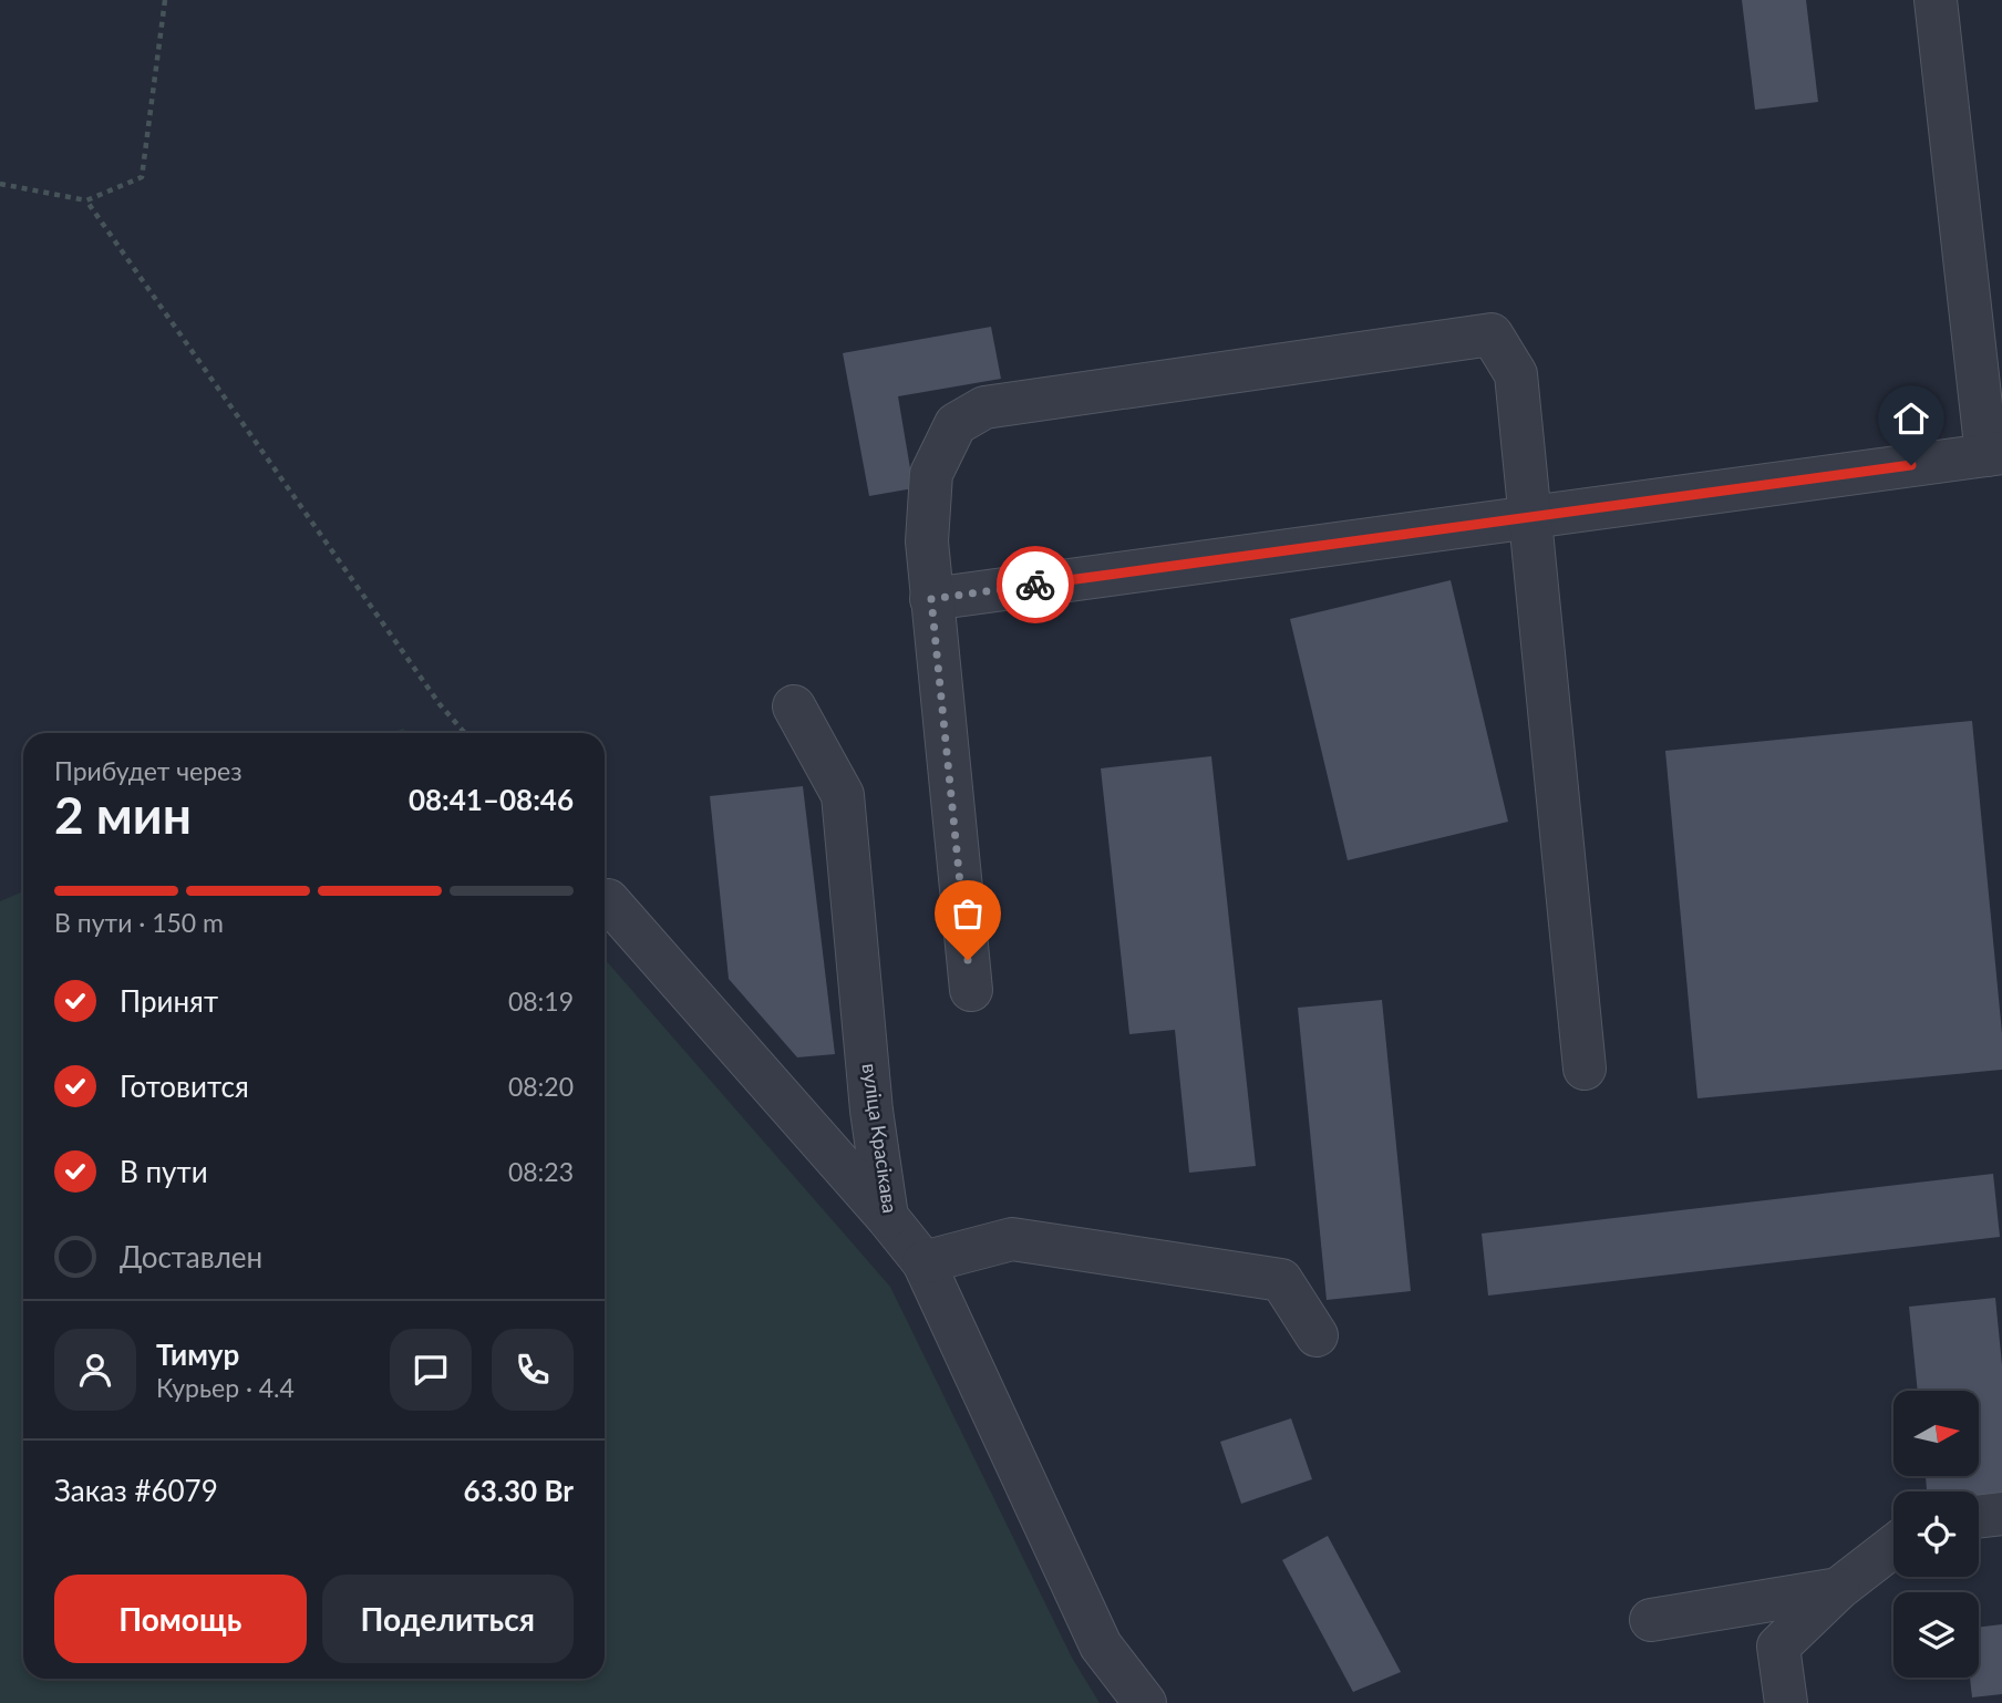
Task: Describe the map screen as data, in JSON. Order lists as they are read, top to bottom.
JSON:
{
  "streets": {
    "street": ["вуліца Красікава"]
  },
  "north": "right",
  "page": {
    "heading": ["2 мин", "Прибудет через", "08:41–08:46"],
    "panel": [
      "Тимур",
      "Курьер · 4.4",
      "Заказ #6079",
      "63.30 Br"
    ],
    "bar": "В пути · 150 m",
    "list": [
      ["Принят", "08:19"],
      ["Готовится", "08:20"],
      ["В пути", "08:23"],
      "Доставлен"
    ],
    "buttons": ["Помощь", "Поделиться"]
  }
}
